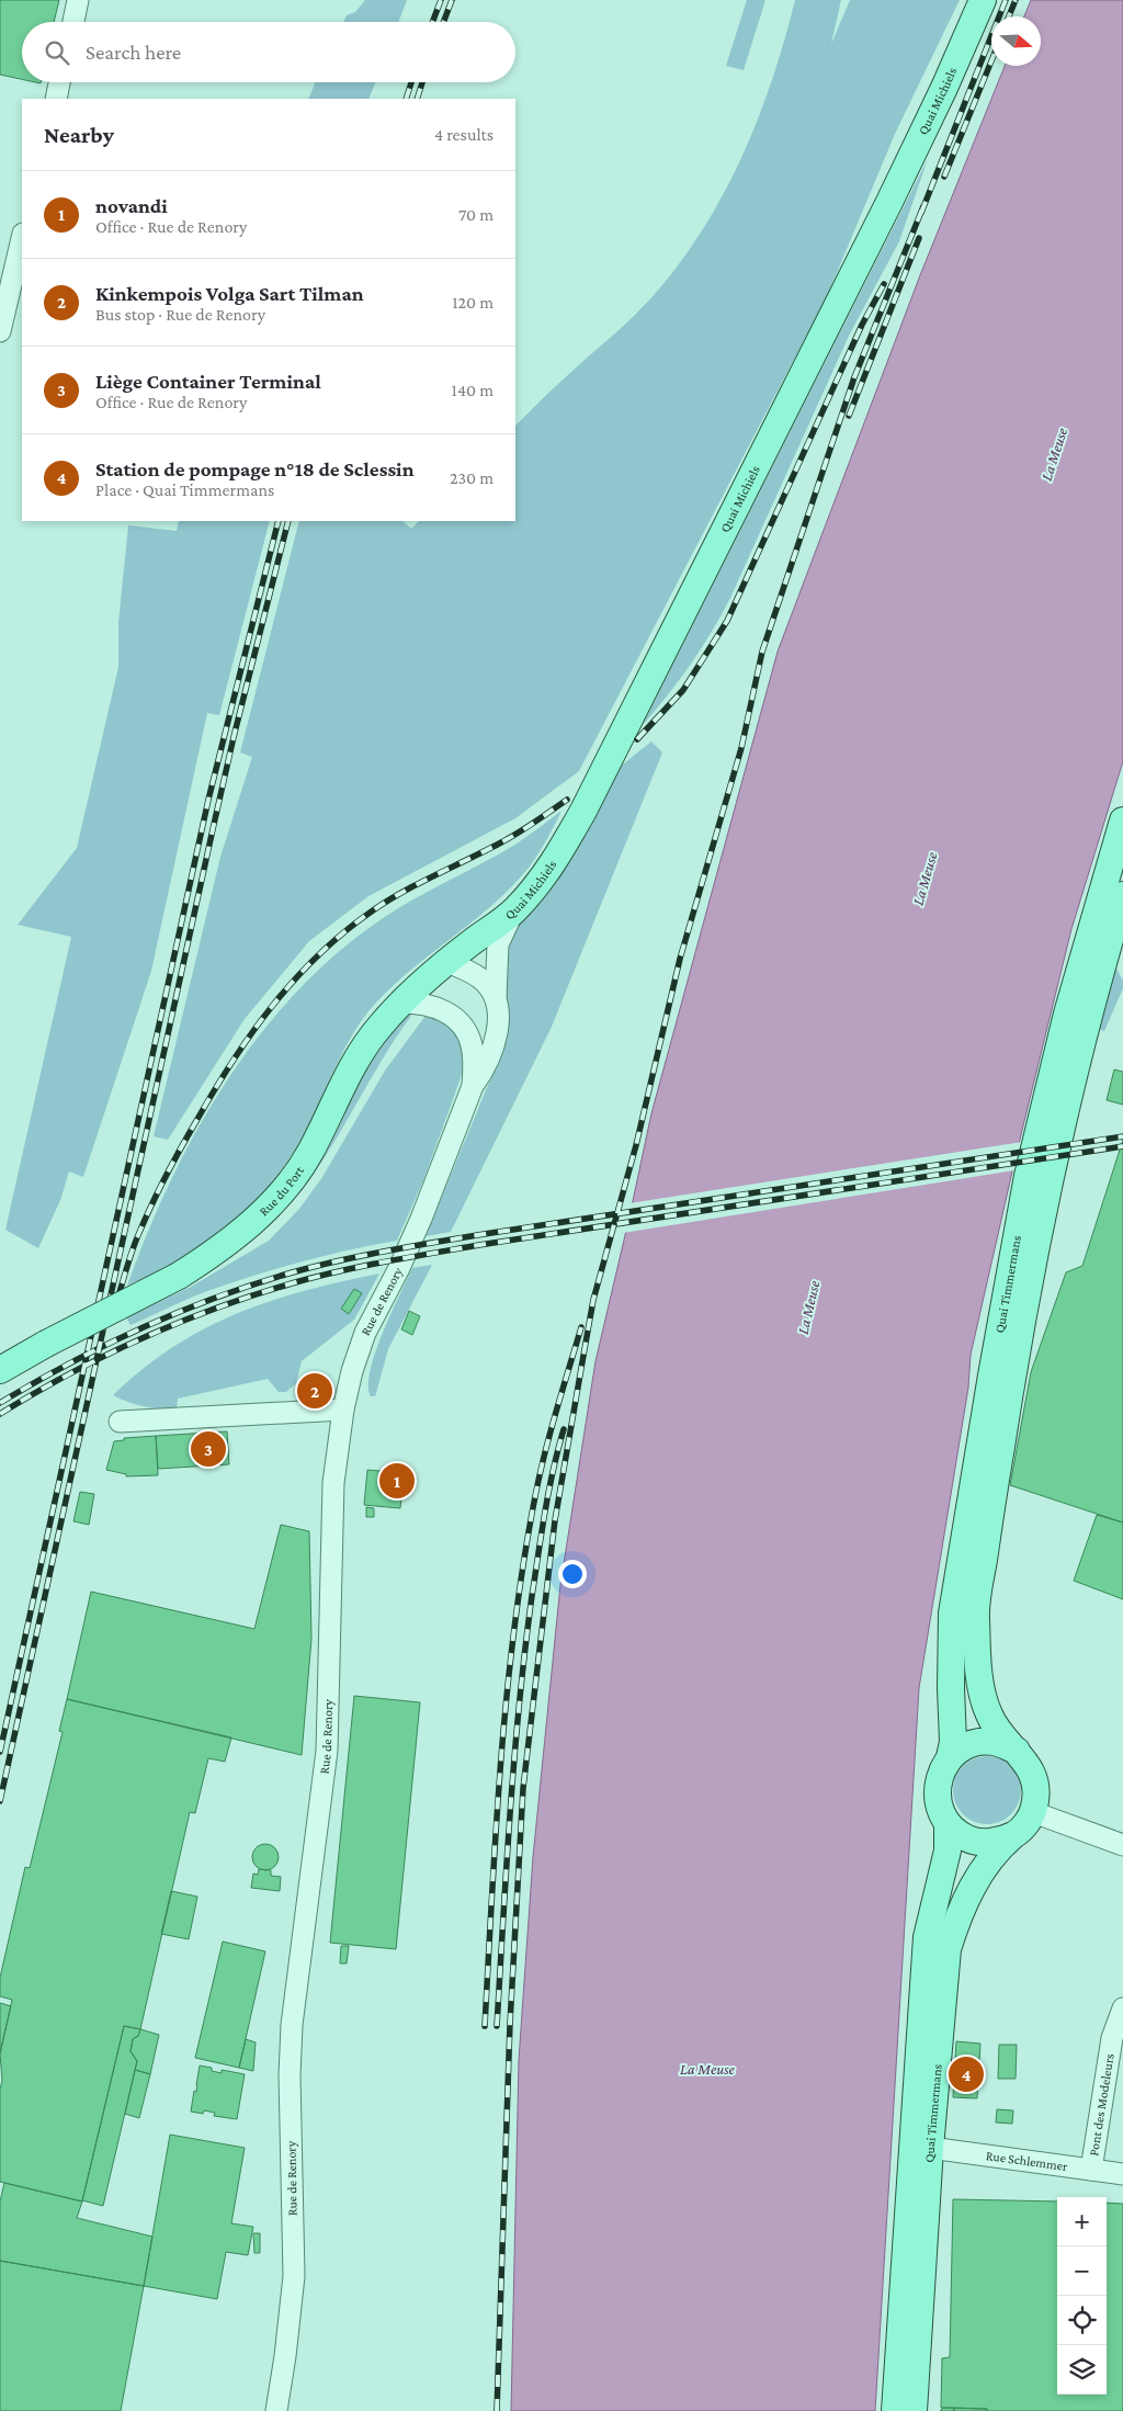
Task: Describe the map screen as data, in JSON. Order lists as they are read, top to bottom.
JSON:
{
  "streets": {
    "main road": ["Quai Michiels", "Rue du Port", "Quai Timmermans"],
    "street": ["Rue de Renory", "Pont des Modeleurs", "Rue Schlemmer"]
  },
  "crossings": [
    ["Quai Michiels", "Rue du Port"],
    ["Quai Michiels", "Rue de Renory"],
    ["Rue du Port", "Rue de Renory"],
    ["Quai Timmermans", "Rue Schlemmer"],
    ["Pont des Modeleurs", "Rue Schlemmer"]
  ],
  "water": ["La Meuse"],
  "north": "right",
  "page": {
    "search": "Search here",
    "heading": ["Nearby", "4 results"],
    "list": [
      {
        "mark": "1",
        "name": "novandi",
        "note": "Office · Rue de Renory",
        "value": "70 m"
      },
      {
        "mark": "2",
        "name": "Kinkempois Volga Sart Tilman",
        "note": "Bus stop · Rue de Renory",
        "value": "120 m"
      },
      {
        "mark": "3",
        "name": "Liège Container Terminal",
        "note": "Office · Rue de Renory",
        "value": "140 m"
      },
      {
        "mark": "4",
        "name": "Station de pompage n°18 de Sclessin",
        "note": "Place · Quai Timmermans",
        "value": "230 m"
      }
    ],
    "pins": [
      "2",
      "3",
      "1",
      "4"
    ],
    "map_buttons": ["+", "−"]
  }
}
